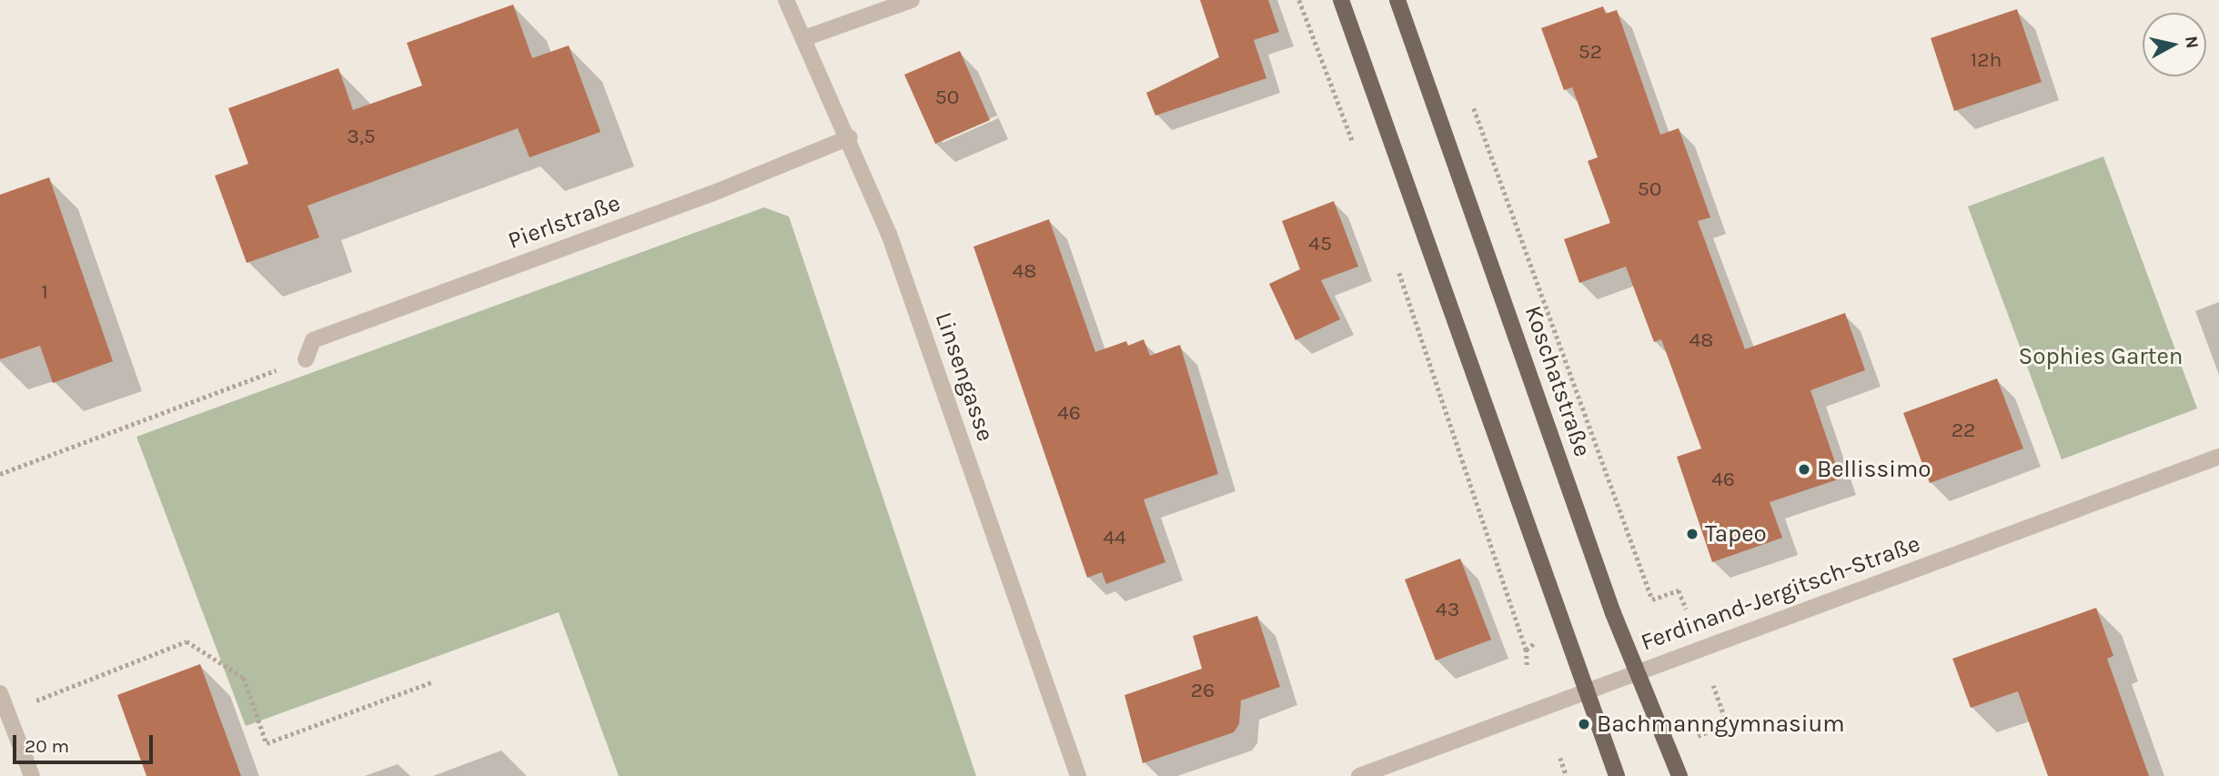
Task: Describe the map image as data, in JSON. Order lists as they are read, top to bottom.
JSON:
{
  "streets": {
    "main road": ["Koschatstraße"],
    "street": ["Pierlstraße", "Linsengasse", "Ferdinand-Jergitsch-Straße"]
  },
  "crossings": [
    ["Pierlstraße", "Linsengasse"],
    ["Koschatstraße", "Ferdinand-Jergitsch-Straße"]
  ],
  "parks": ["Sophies Garten"],
  "places": ["Bellissimo", "Tapeo", "Bachmanngymnasium"],
  "house_numbers": [
    "52",
    "12h",
    "50",
    "3,5",
    "50",
    "45",
    "48",
    "1",
    "48",
    "46",
    "22",
    "46",
    "44",
    "43",
    "26"
  ],
  "scale_bar": "20 m",
  "north": "right"
}
